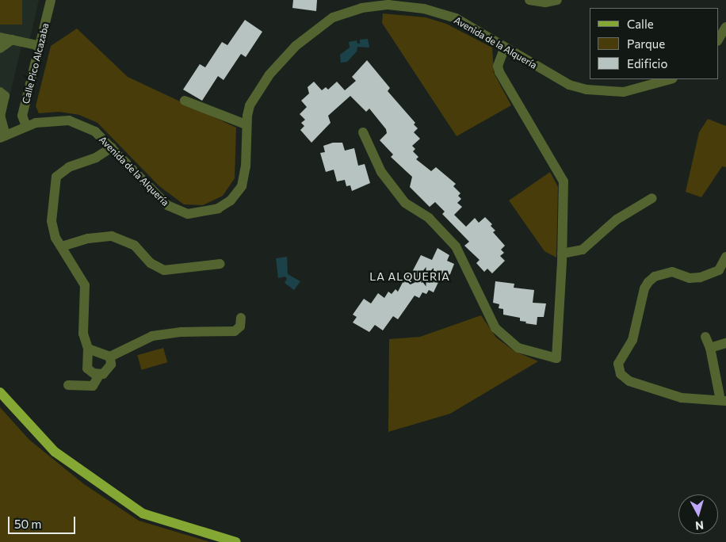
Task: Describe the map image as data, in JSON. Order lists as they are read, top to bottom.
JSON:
{
  "streets": {
    "street": ["Avenida de la Alquería", "Calle Pico Alcazaba"]
  },
  "crossings": [
    ["Avenida de la Alquería", "Calle Pico Alcazaba"]
  ],
  "districts": ["LA ALQUERIA"],
  "legend": ["Calle", "Parque", "Edificio"],
  "scale_bar": "50 m",
  "north": "bottom"
}
